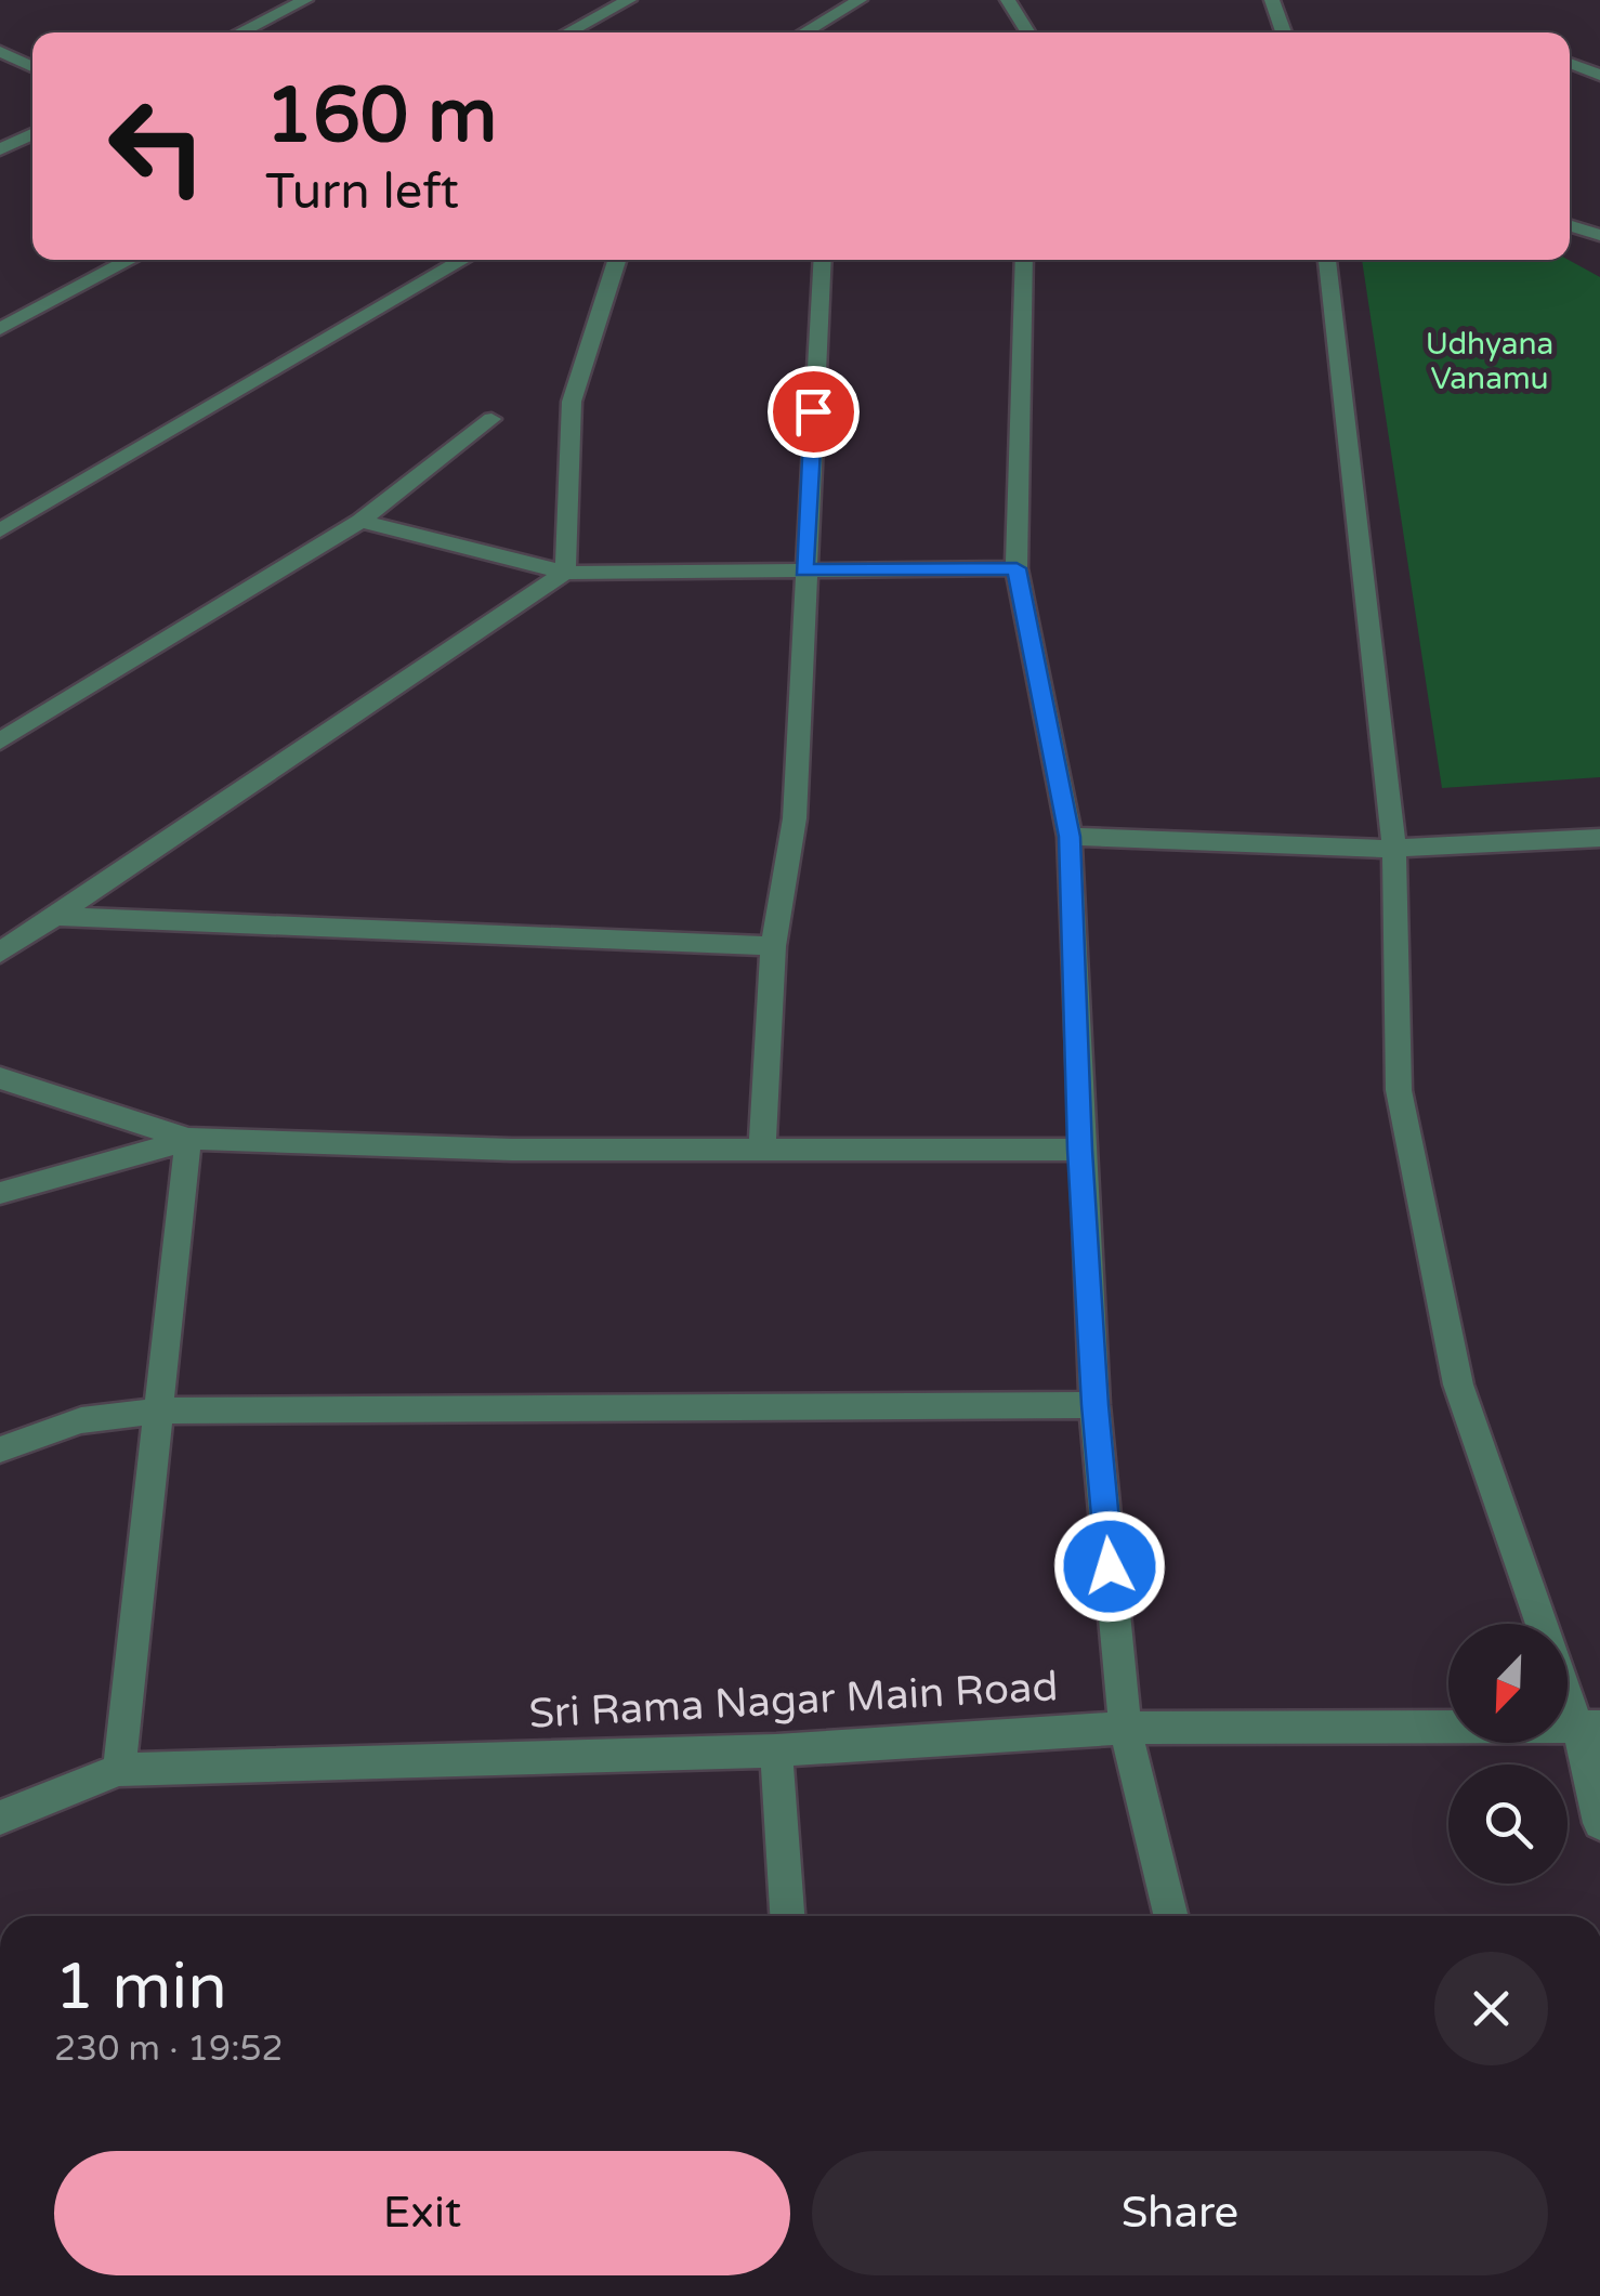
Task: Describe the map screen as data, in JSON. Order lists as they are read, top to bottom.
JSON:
{
  "streets": {
    "street": ["Sri Rama Nagar Main Road"]
  },
  "parks": ["Udhyana Vanamu"],
  "north": "bottom left",
  "page": {
    "turn": ["160 m", "Turn left"],
    "heading": ["1 min", "230 m · 19:52"],
    "buttons": ["Exit", "Share"]
  }
}
